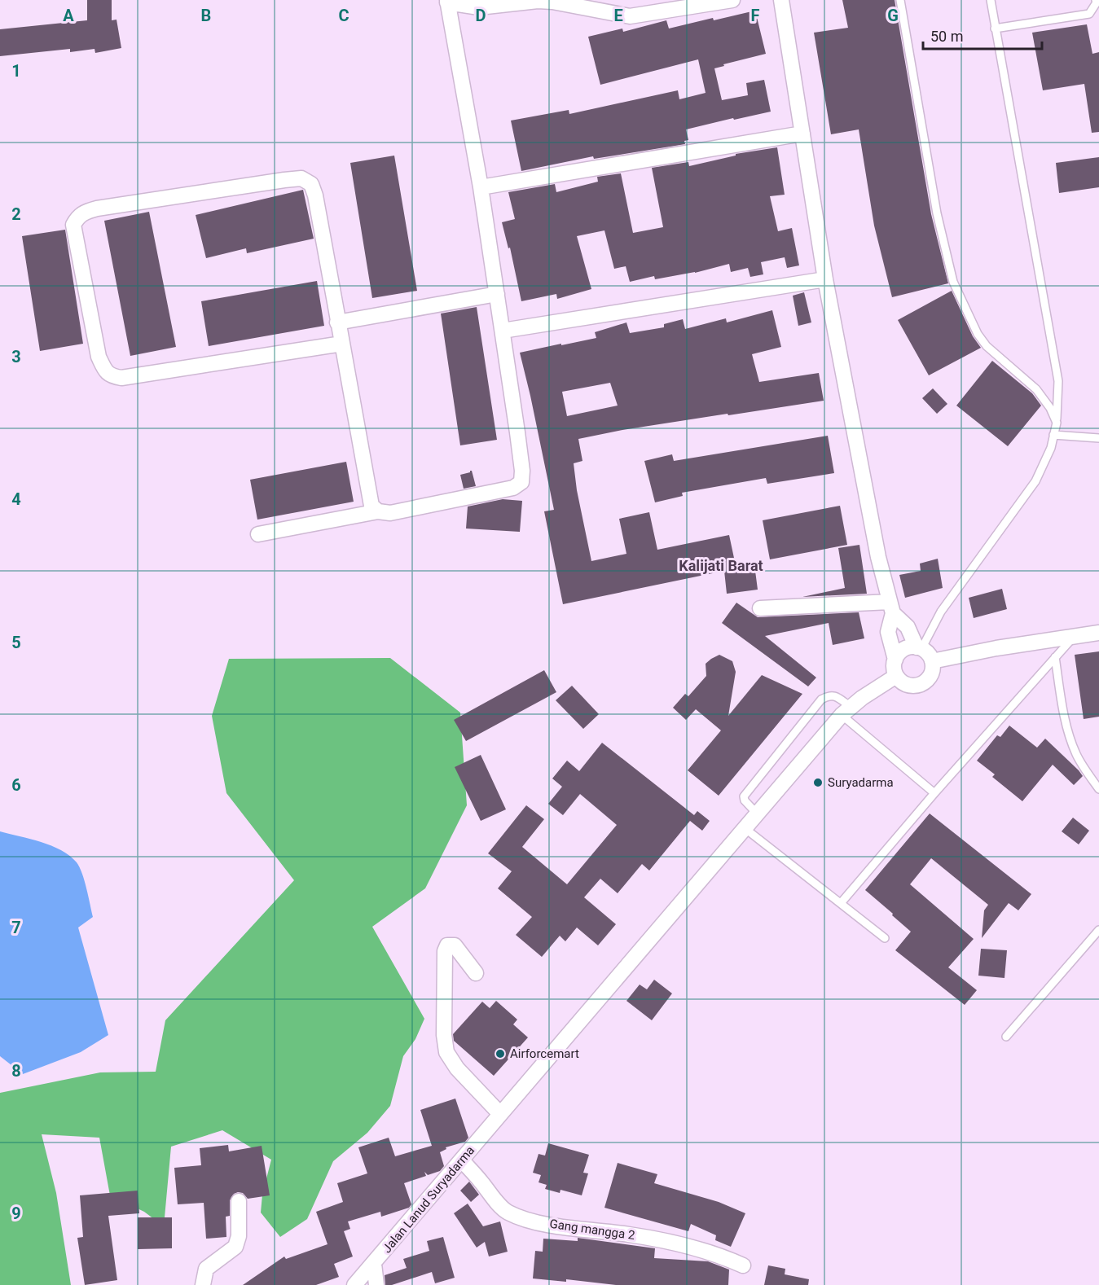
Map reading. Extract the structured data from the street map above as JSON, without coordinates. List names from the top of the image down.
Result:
{
  "streets": {
    "street": ["Jalan Lanud Suryadarma", "Gang mangga 2"]
  },
  "crossings": [
    ["Jalan Lanud Suryadarma", "Gang mangga 2"]
  ],
  "districts": ["Kalijati Barat"],
  "places": ["Suryadarma", "Airforcemart"],
  "scale_bar": "50 m",
  "grid": {
    "columns": [
      "A",
      "B",
      "C",
      "D",
      "E",
      "F",
      "G"
    ],
    "rows": [
      "1",
      "2",
      "3",
      "4",
      "5",
      "6",
      "7",
      "8",
      "9"
    ]
  }
}
